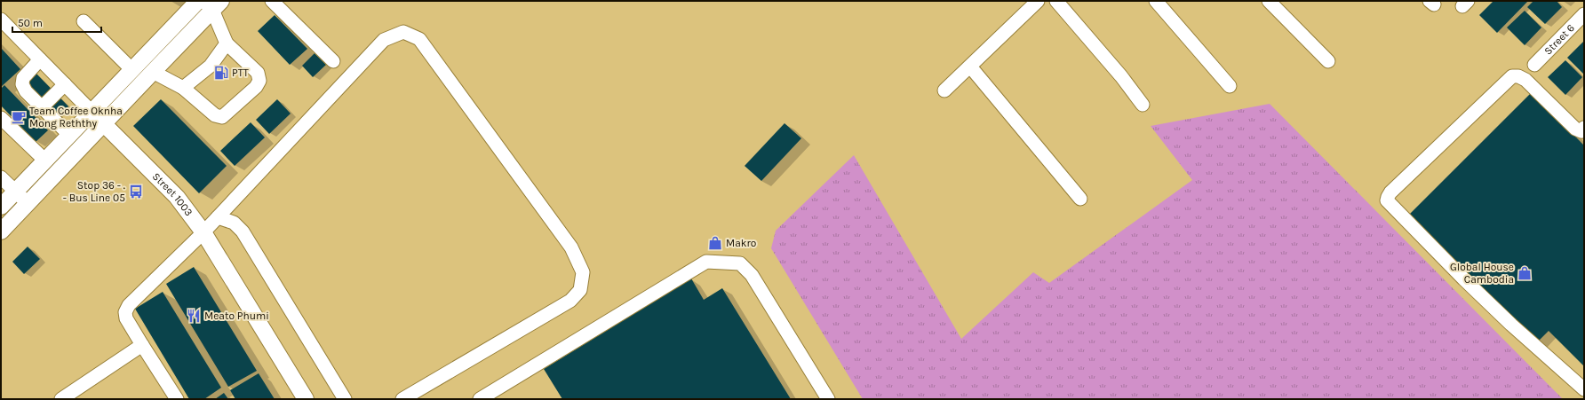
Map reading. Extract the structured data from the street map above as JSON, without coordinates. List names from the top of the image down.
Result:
{
  "streets": {
    "main road": ["Street 1003"],
    "street": ["Street 6"]
  },
  "places": {
    "fuel station": ["PTT"],
    "cafe": ["Team Coffee Oknha Mong Reththy"],
    "bus stop": ["Stop 36 - . - Bus Line 05"],
    "shop": ["Makro", "Global House Cambodia"],
    "restaurant": ["Meato Phumi"]
  },
  "scale_bar": "50 m"
}
